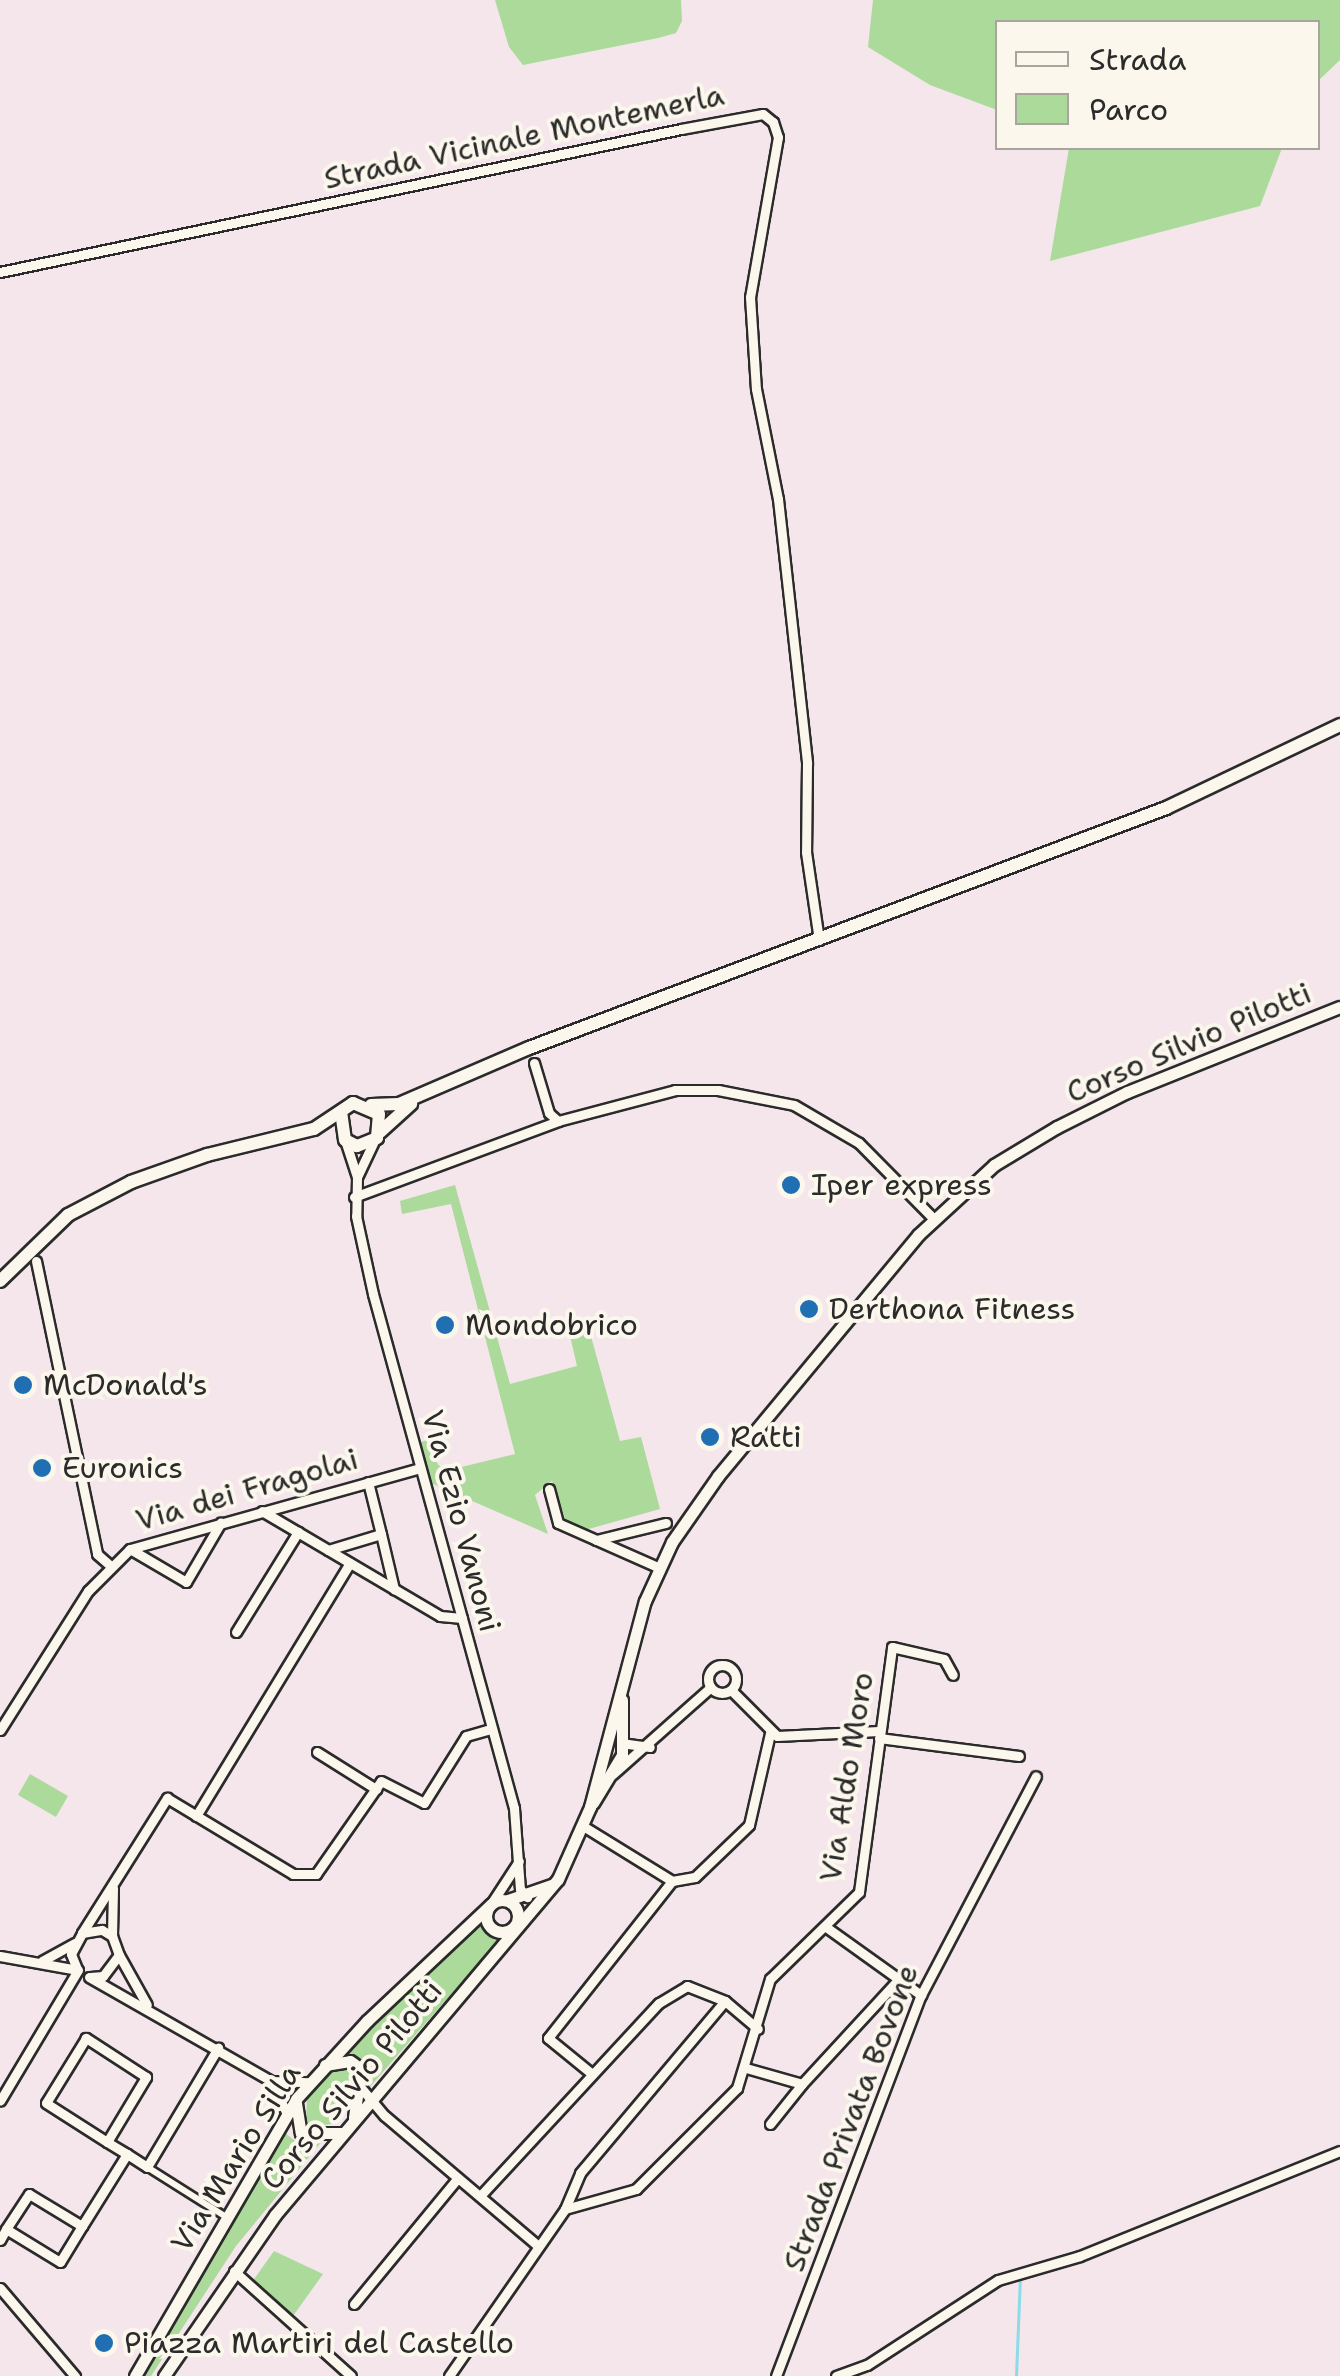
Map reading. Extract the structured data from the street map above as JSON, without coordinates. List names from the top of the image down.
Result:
{
  "streets": {
    "street": [
      "Strada Vicinale Montemerla",
      "Corso Silvio Pilotti",
      "Via dei Fragolai",
      "Via Ezio Vanoni",
      "Via Aldo Moro",
      "Strada Privata Bovone",
      "Via Mario Silla"
    ]
  },
  "crossings": [
    ["Corso Silvio Pilotti", "Via Mario Silla"],
    ["Via dei Fragolai", "Via Ezio Vanoni"]
  ],
  "places": [
    "Iper express",
    "Derthona Fitness",
    "Mondobrico",
    "McDonald's",
    "Ratti",
    "Euronics",
    "Piazza Martiri del Castello"
  ],
  "legend": ["Strada", "Parco"]
}
